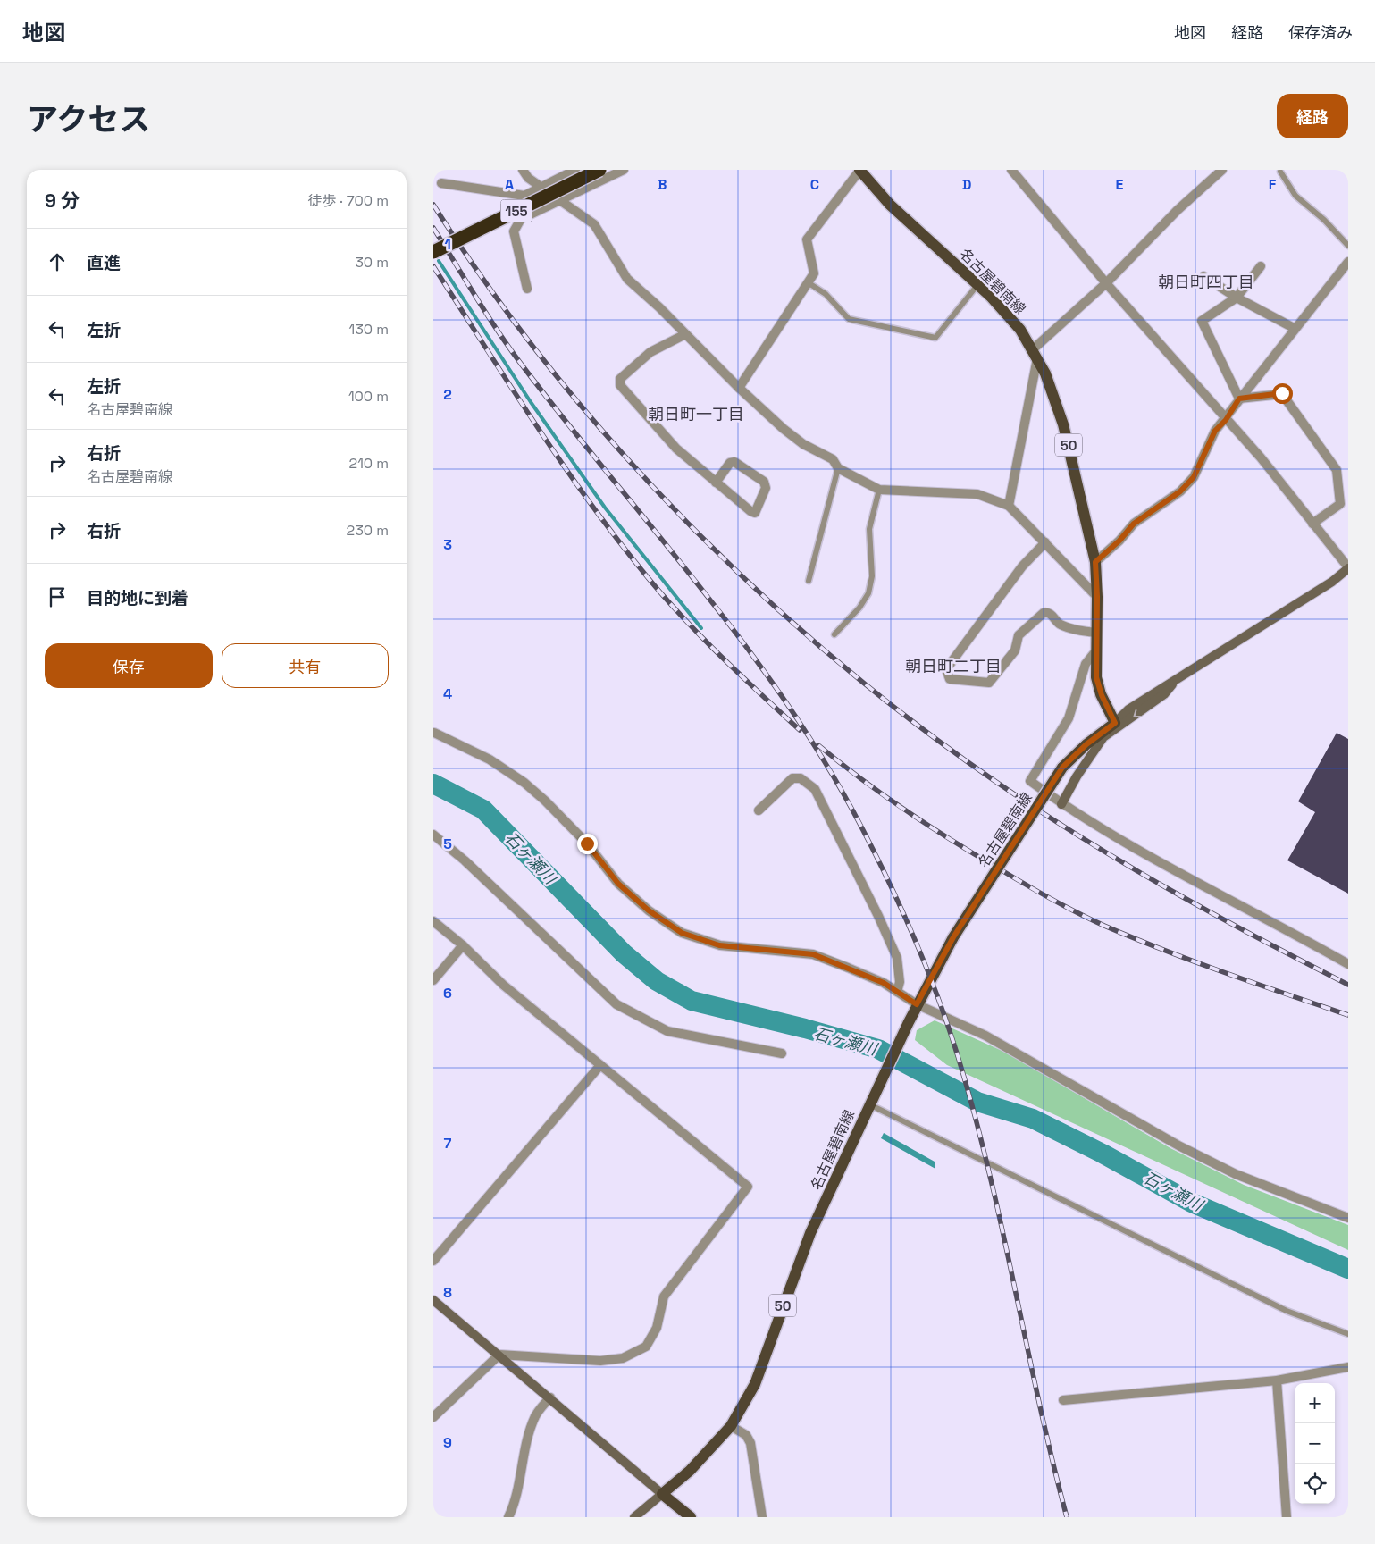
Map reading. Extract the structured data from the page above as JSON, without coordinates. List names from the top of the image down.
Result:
{
  "streets": {
    "highway": ["155"],
    "main road": ["名古屋碧南線", "50"]
  },
  "districts": ["朝日町四丁目", "朝日町一丁目", "朝日町二丁目"],
  "water": ["石ヶ瀬川"],
  "page": {
    "header": "地図",
    "nav": ["地図", "経路", "保存済み"],
    "title": "アクセス",
    "buttons": [
      "経路",
      ["保存", "共有"]
    ],
    "heading": ["9 分", "徒歩 · 700 m"],
    "list": [
      ["直進", "30 m"],
      ["左折", "130 m"],
      ["左折", "名古屋碧南線", "100 m"],
      ["右折", "名古屋碧南線", "210 m"],
      ["右折", "230 m"],
      "目的地に到着"
    ],
    "map_buttons": ["+", "−"]
  },
  "grid": {
    "columns": [
      "A",
      "B",
      "C",
      "D",
      "E",
      "F"
    ],
    "rows": [
      "1",
      "2",
      "3",
      "4",
      "5",
      "6",
      "7",
      "8",
      "9"
    ]
  }
}
